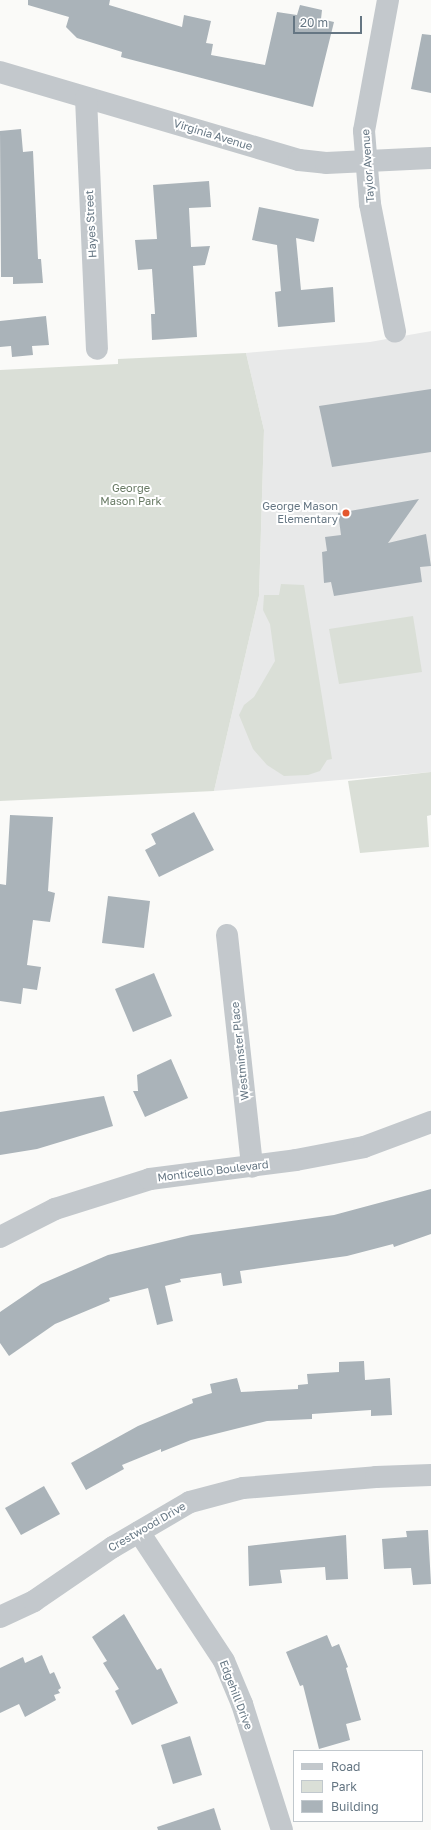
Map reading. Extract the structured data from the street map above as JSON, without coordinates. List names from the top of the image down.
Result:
{
  "streets": {
    "street": [
      "Virginia Avenue",
      "Taylor Avenue",
      "Hayes Street",
      "Westminster Place",
      "Monticello Boulevard",
      "Crestwood Drive",
      "Edgehill Drive"
    ]
  },
  "crossings": [
    ["Virginia Avenue", "Taylor Avenue"],
    ["Virginia Avenue", "Hayes Street"],
    ["Westminster Place", "Monticello Boulevard"],
    ["Crestwood Drive", "Edgehill Drive"]
  ],
  "parks": ["George Mason Park"],
  "places": ["George Mason Elementary"],
  "legend": ["Road", "Park", "Building"],
  "scale_bar": "20 m"
}
